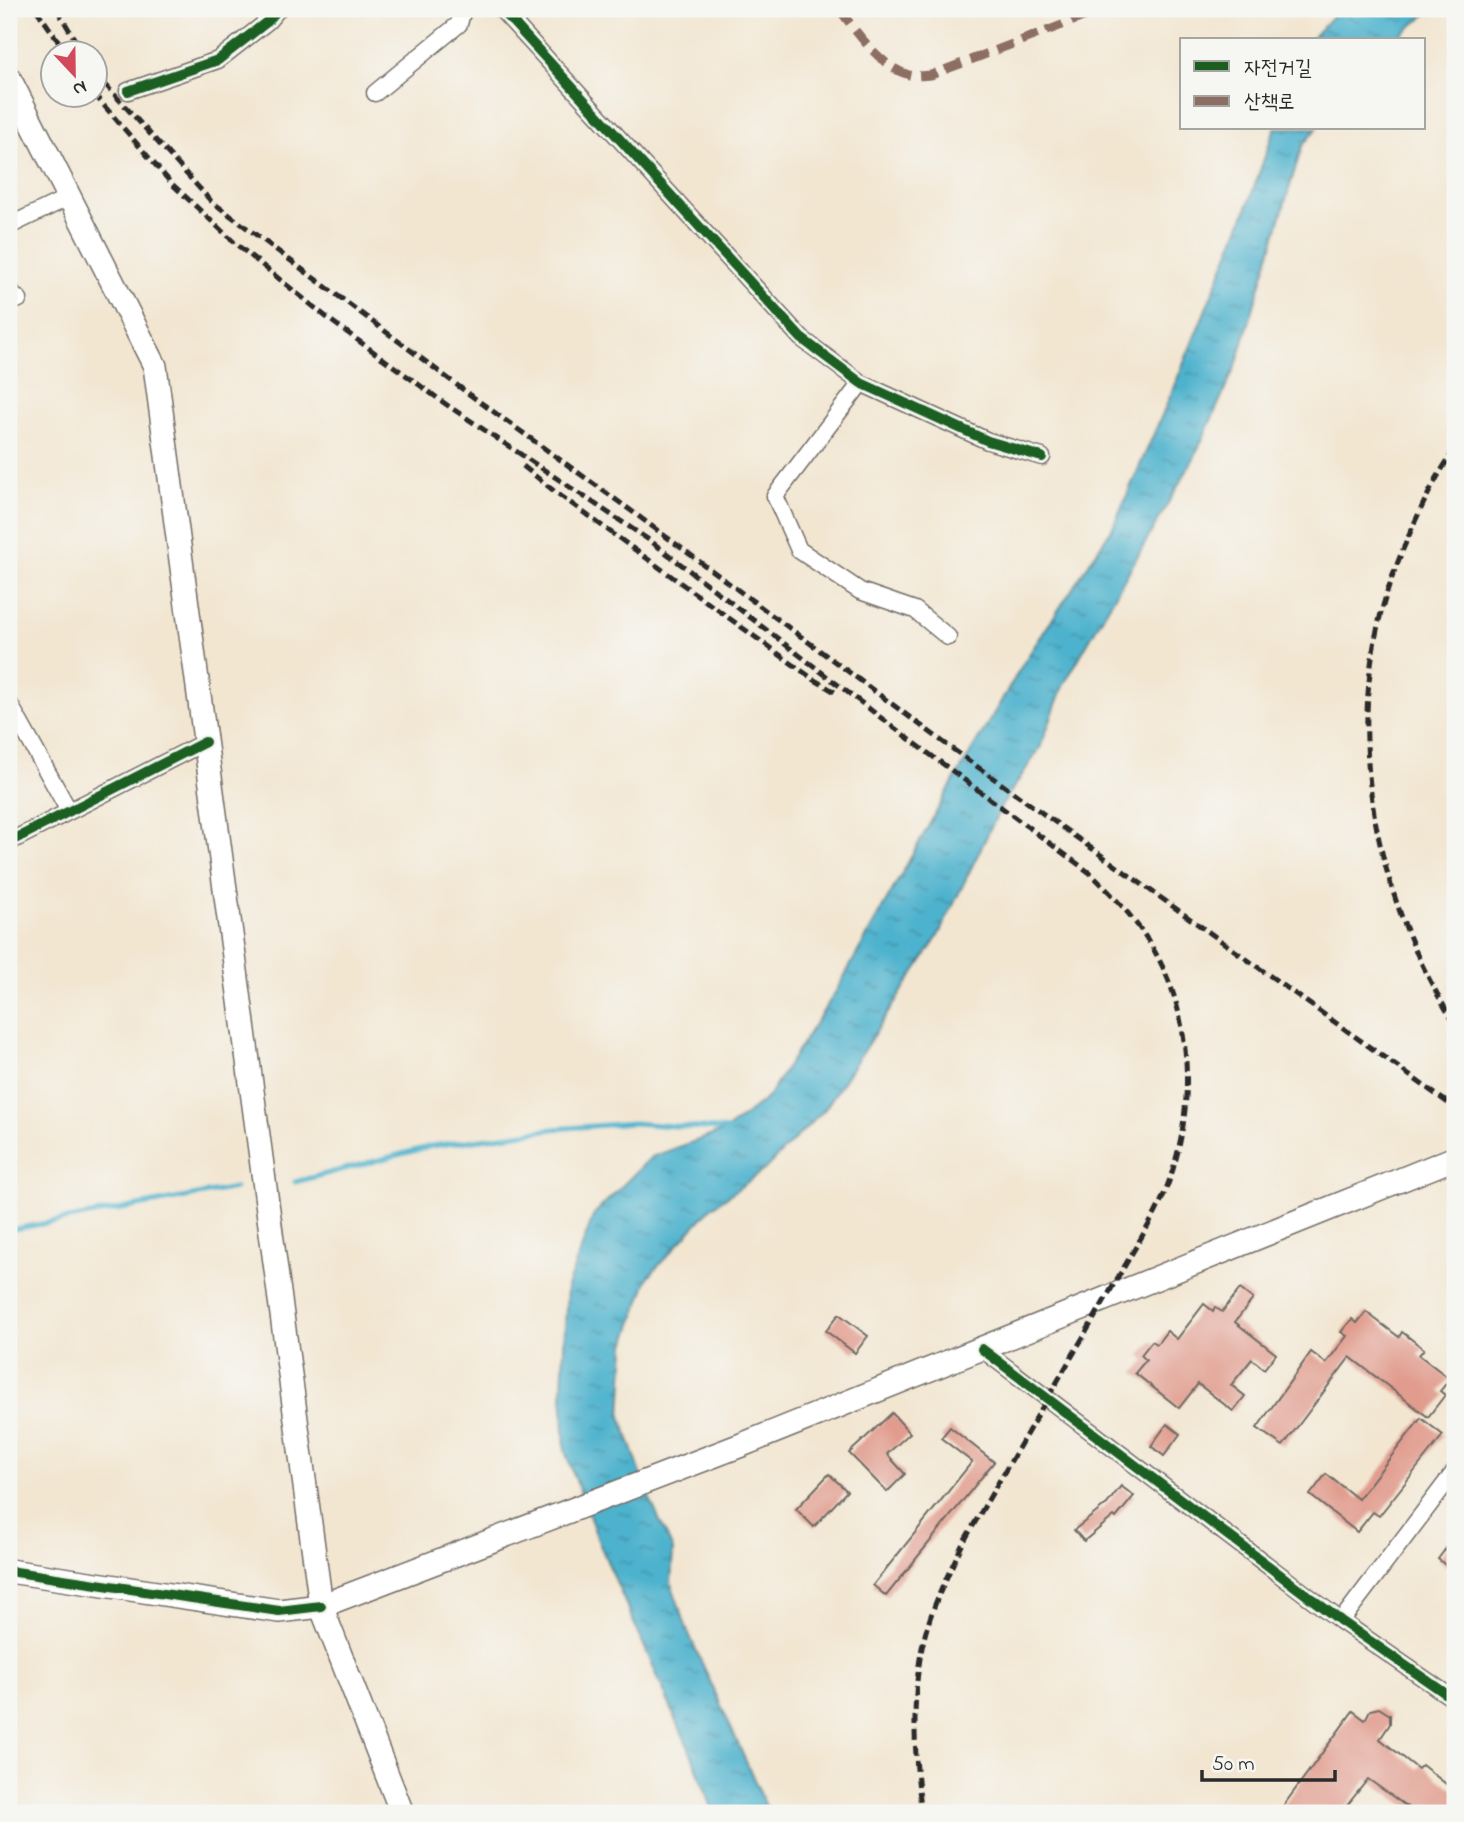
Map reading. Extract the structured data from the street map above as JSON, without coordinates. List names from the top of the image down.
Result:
{
  "legend": ["자전거길", "산책로"],
  "scale_bar": "50 m",
  "north": "bottom"
}
